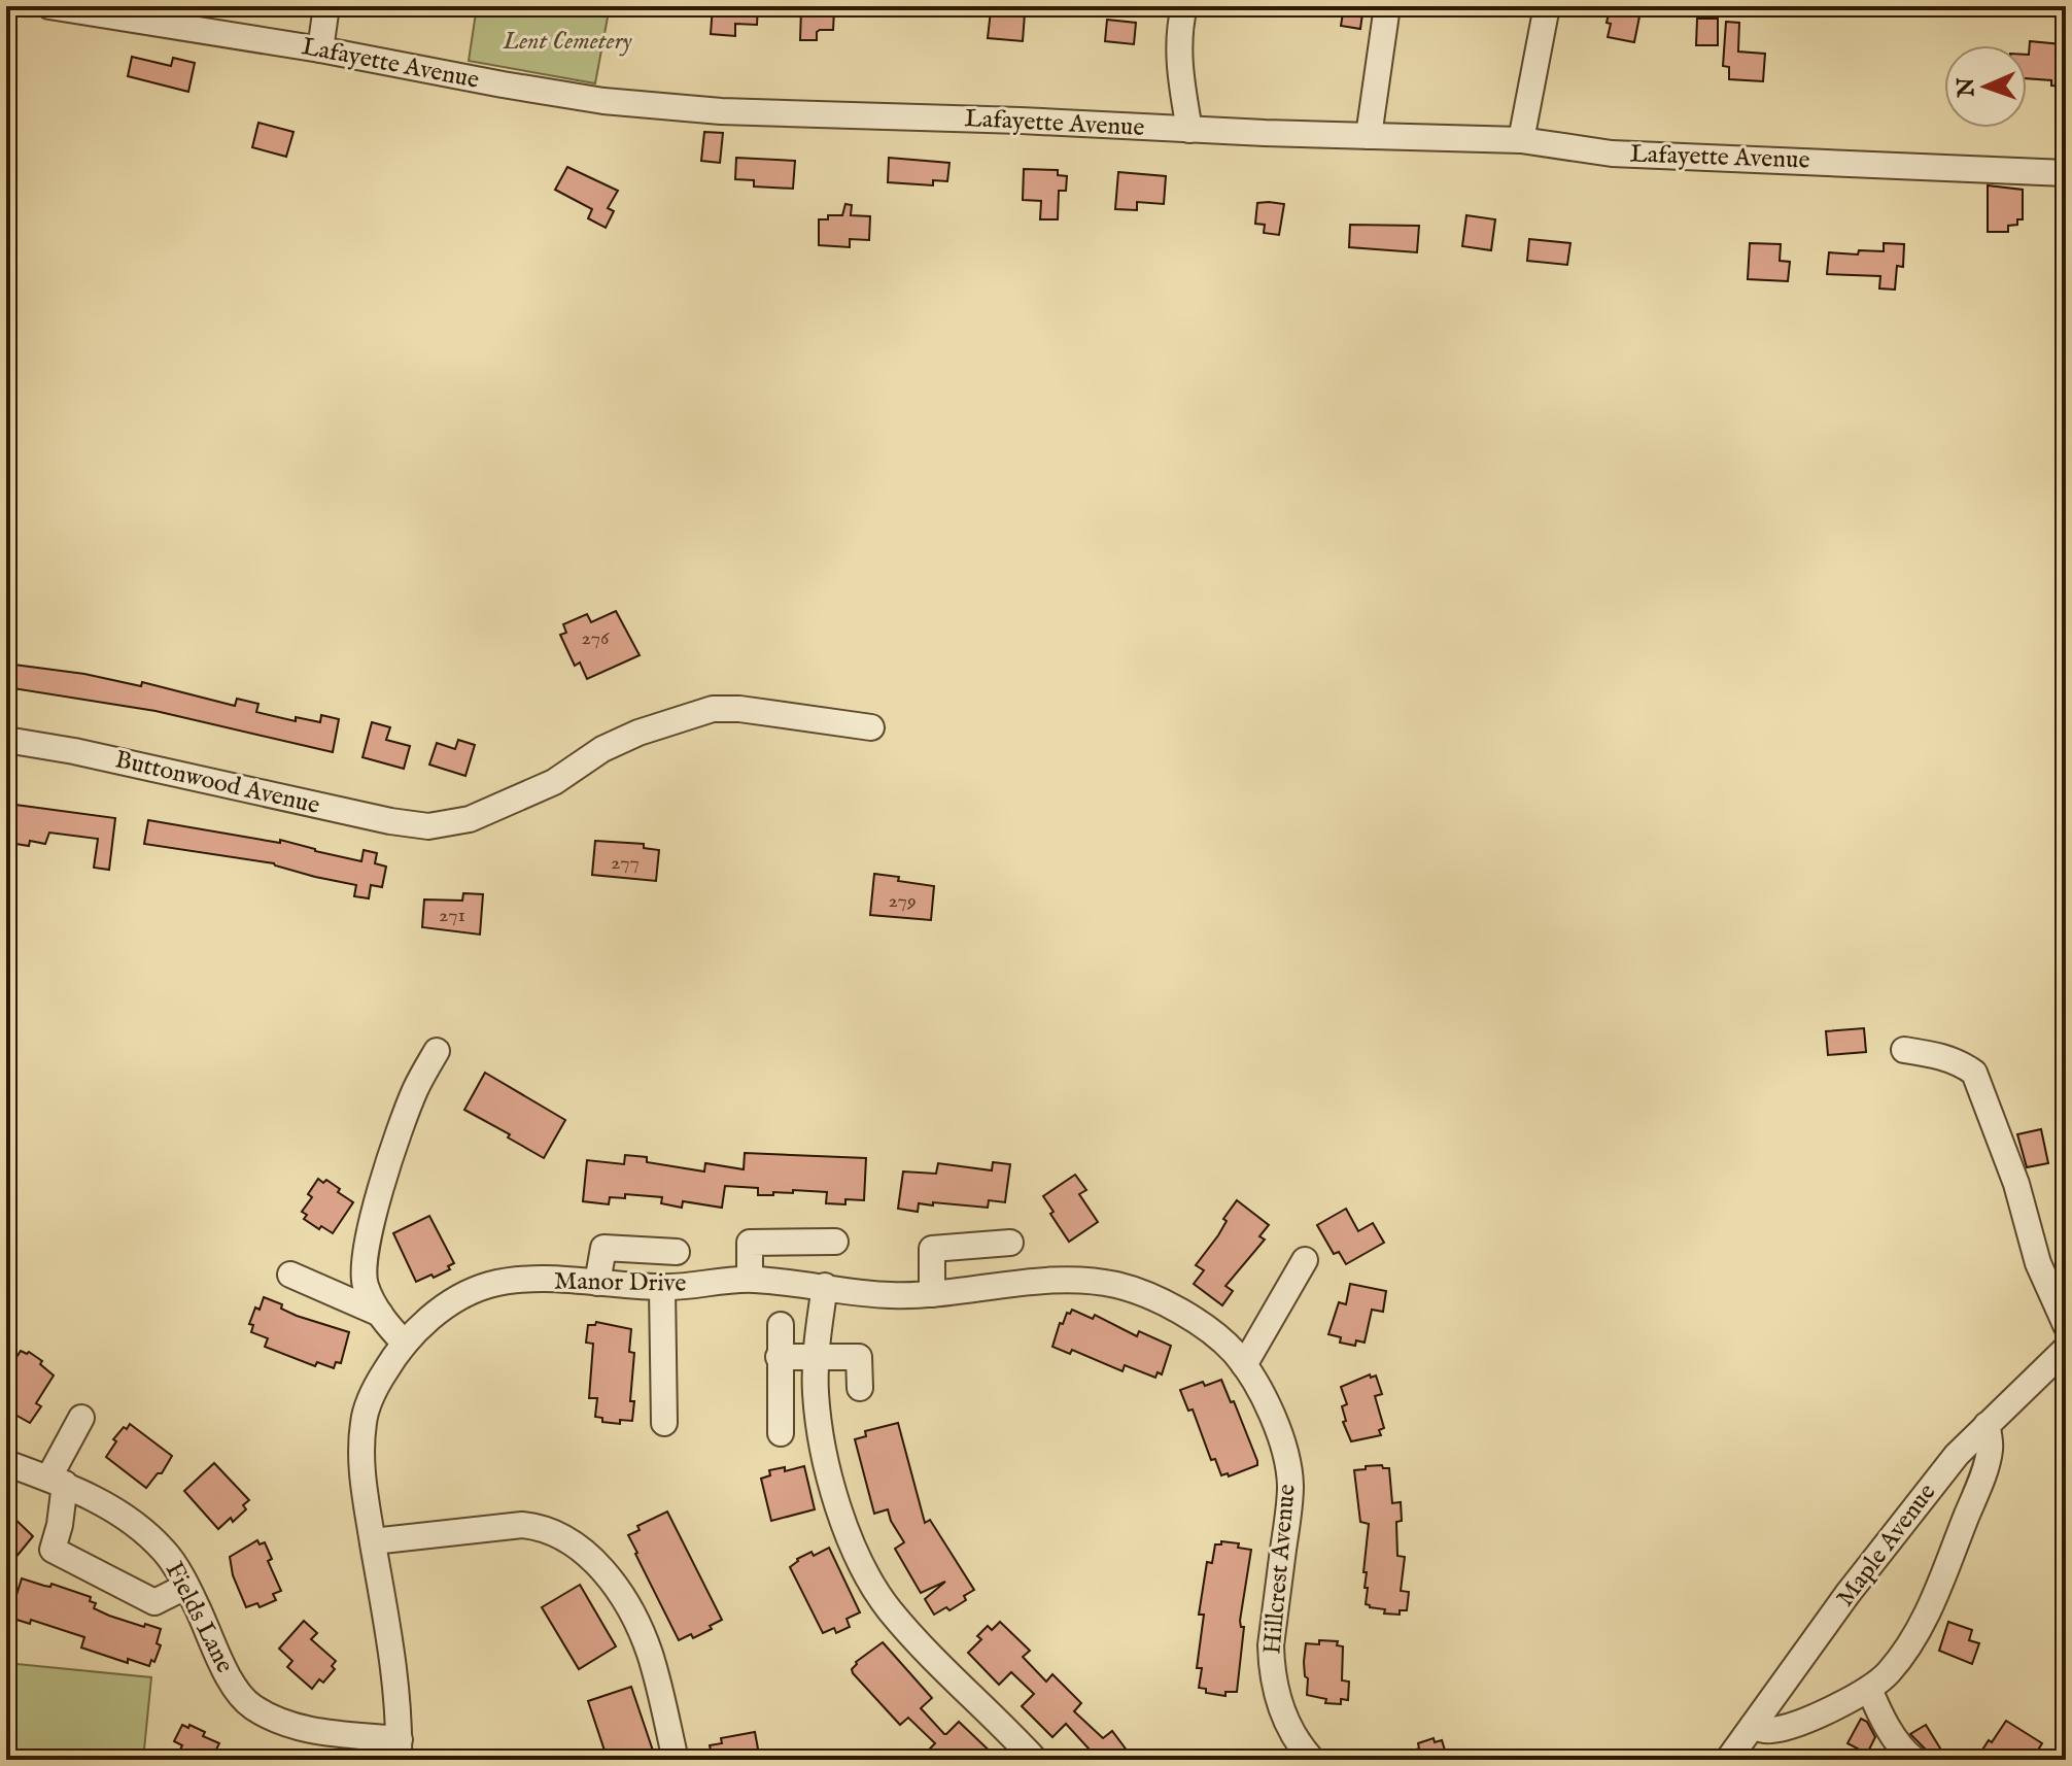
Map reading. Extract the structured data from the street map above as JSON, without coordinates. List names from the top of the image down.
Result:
{
  "streets": {
    "street": [
      "Lafayette Avenue",
      "Buttonwood Avenue",
      "Manor Drive",
      "Maple Avenue",
      "Hillcrest Avenue",
      "Fields Lane"
    ]
  },
  "crossings": [
    ["Manor Drive", "Hillcrest Avenue"],
    ["Manor Drive", "Fields Lane"]
  ],
  "parks": ["Lent Cemetery"],
  "house_numbers": [
    "276",
    "277",
    "279",
    "271"
  ],
  "north": "left"
}
